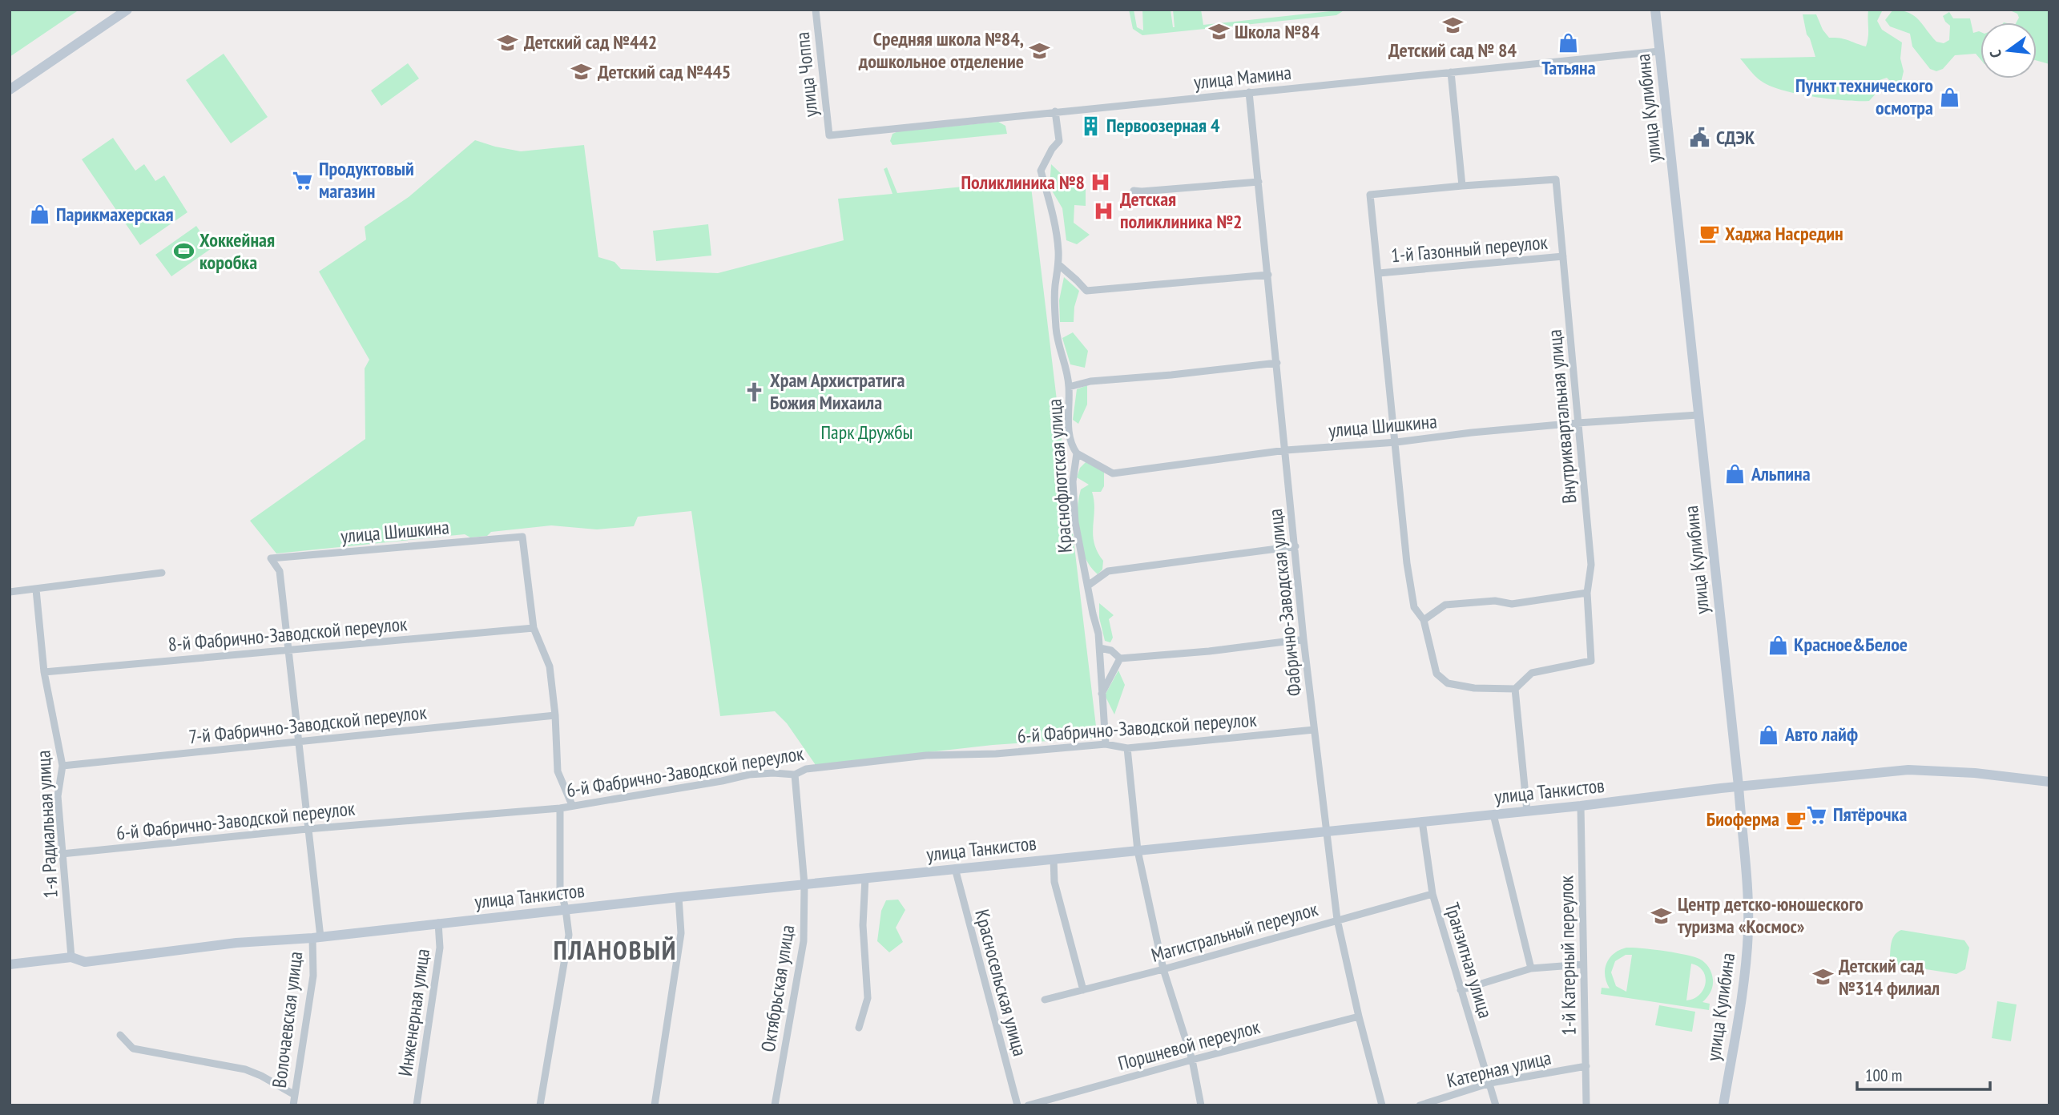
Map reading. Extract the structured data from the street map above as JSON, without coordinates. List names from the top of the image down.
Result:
{
  "streets": {
    "street": [
      "улица Чоппа",
      "улица Мамина",
      "улица Кулибина",
      "1-й Газонный переулок",
      "Внутриквартальная улица",
      "улица Шишкина",
      "Краснофлотская улица",
      "Фабрично-Заводская улица",
      "8-й Фабрично-Заводской переулок",
      "7-й Фабрично-Заводской переулок",
      "6-й Фабрично-Заводской переулок",
      "улица Танкистов",
      "1-я Радиальная улица",
      "Магистральный переулок",
      "1-й Катерный переулок",
      "Транзитная улица",
      "Красносельская улица",
      "Октябрьская улица",
      "Инженерная улица",
      "Волочаевская улица",
      "Поршневой переулок",
      "Катерная улица"
    ]
  },
  "crossings": [
    ["улица Чоппа", "улица Мамина"],
    ["улица Мамина", "улица Кулибина"],
    ["улица Мамина", "Краснофлотская улица"],
    ["улица Мамина", "Фабрично-Заводская улица"],
    ["улица Кулибина", "улица Шишкина"],
    ["улица Кулибина", "улица Танкистов"],
    ["1-й Газонный переулок", "Внутриквартальная улица"],
    ["Внутриквартальная улица", "улица Шишкина"],
    ["улица Шишкина", "Краснофлотская улица"],
    ["улица Шишкина", "Фабрично-Заводская улица"],
    ["улица Шишкина", "8-й Фабрично-Заводской переулок"],
    ["улица Шишкина", "Волочаевская улица"],
    ["Краснофлотская улица", "6-й Фабрично-Заводской переулок"],
    ["Фабрично-Заводская улица", "6-й Фабрично-Заводской переулок"],
    ["Фабрично-Заводская улица", "улица Танкистов"],
    ["Фабрично-Заводская улица", "Магистральный переулок"],
    ["Фабрично-Заводская улица", "Поршневой переулок"],
    ["8-й Фабрично-Заводской переулок", "1-я Радиальная улица"],
    ["8-й Фабрично-Заводской переулок", "Волочаевская улица"],
    ["7-й Фабрично-Заводской переулок", "1-я Радиальная улица"],
    ["7-й Фабрично-Заводской переулок", "Волочаевская улица"],
    ["6-й Фабрично-Заводской переулок", "1-я Радиальная улица"],
    ["6-й Фабрично-Заводской переулок", "Октябрьская улица"],
    ["6-й Фабрично-Заводской переулок", "Волочаевская улица"],
    ["улица Танкистов", "1-я Радиальная улица"],
    ["улица Танкистов", "Магистральный переулок"],
    ["улица Танкистов", "1-й Катерный переулок"],
    ["улица Танкистов", "Транзитная улица"],
    ["улица Танкистов", "Красносельская улица"],
    ["улица Танкистов", "Октябрьская улица"],
    ["улица Танкистов", "Инженерная улица"],
    ["улица Танкистов", "Волочаевская улица"],
    ["Магистральный переулок", "Транзитная улица"],
    ["1-й Катерный переулок", "Катерная улица"],
    ["Транзитная улица", "Катерная улица"]
  ],
  "districts": ["ПЛАНОВЫЙ"],
  "parks": ["Парк Дружбы"],
  "places": {
    "school or university": [
      "Детский сад № 84",
      "Школа №84",
      "Детский сад №442",
      "Средняя школа №84, дошкольное отделение",
      "Детский сад №445",
      "Центр детско-юношеского туризма «Космос»",
      "Детский сад №314 филиал"
    ],
    "shop": [
      "Татьяна",
      "Пункт технического осмотра",
      "Парикмахерская",
      "Альпина",
      "Красное&Белое",
      "Авто лайф"
    ],
    "building": ["Первоозерная 4"],
    "public building": ["СДЭК"],
    "supermarket": ["Продуктовый магазин", "Пятёрочка"],
    "hospital": ["Поликлиника №8", "Детская поликлиника №2"],
    "cafe": ["Хаджа Насредин", "Биоферма"],
    "sports": ["Хоккейная коробка"],
    "church": ["Храм Архистратига Божия Михаила"]
  },
  "scale_bar": "100 m",
  "north": "left"
}
